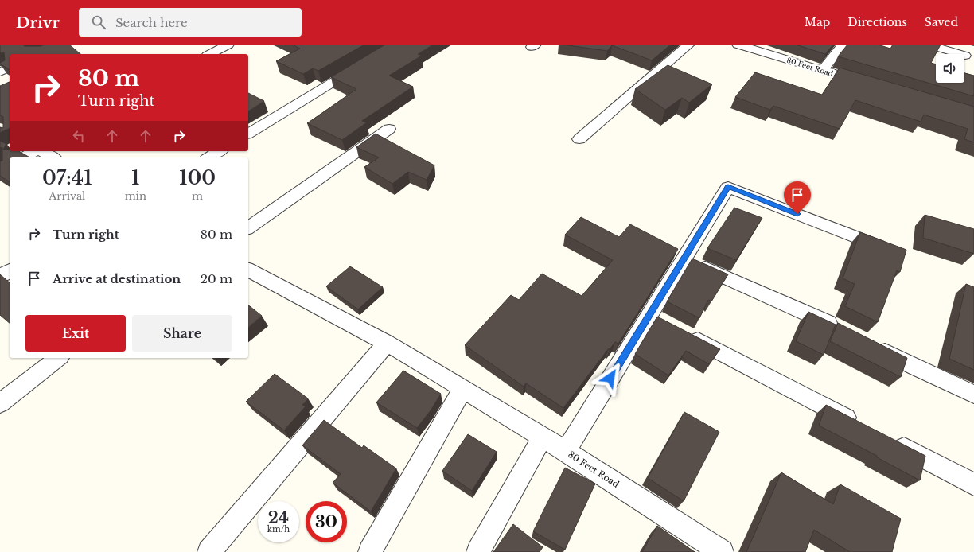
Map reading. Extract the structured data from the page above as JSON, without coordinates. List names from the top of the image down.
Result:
{
  "streets": {
    "street": ["80 Feet Road"]
  },
  "page": {
    "header": "Drivr",
    "search": "Search here",
    "nav": ["Map", "Directions", "Saved"],
    "turn": ["80 m", "Turn right"],
    "eta": [
      "07:41",
      "Arrival",
      "1",
      "min",
      "100",
      "m"
    ],
    "list": [
      {
        "name": "Turn right",
        "value": "80 m"
      },
      {
        "name": "Arrive at destination",
        "value": "20 m"
      }
    ],
    "buttons": ["Exit", "Share"],
    "speed": "24 km/h",
    "limit": "30"
  }
}
